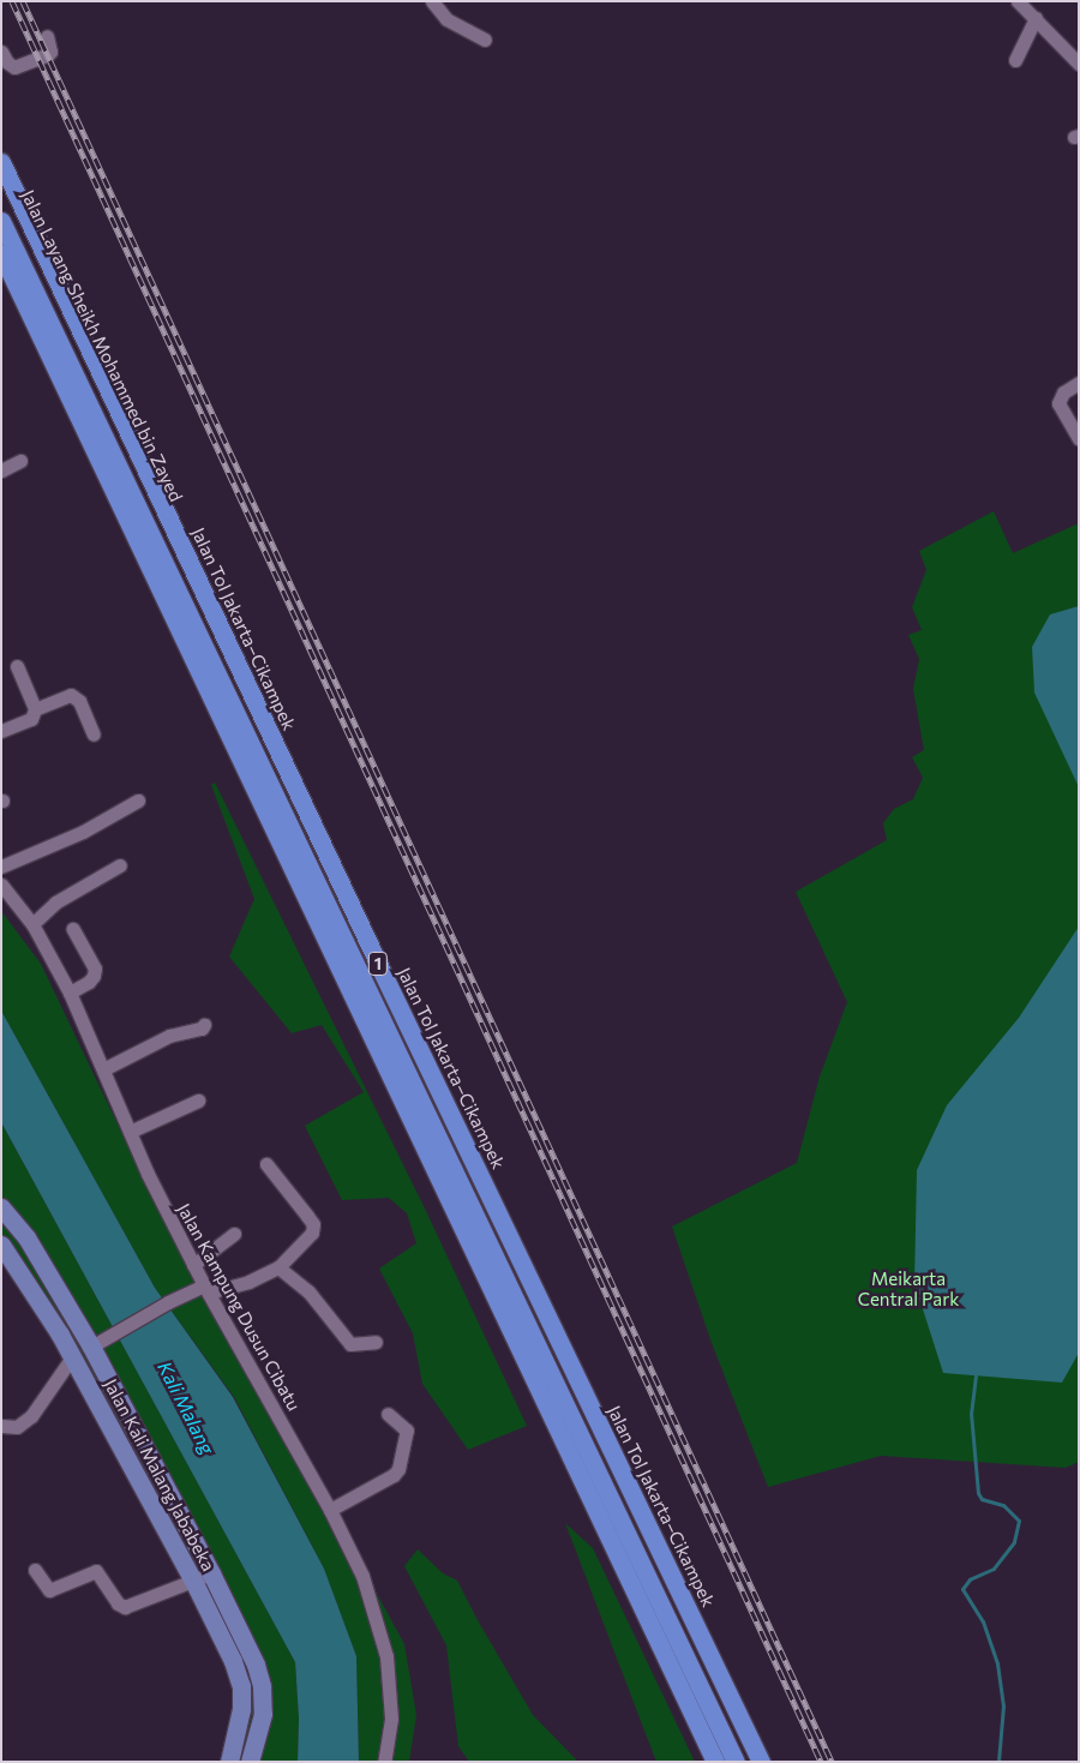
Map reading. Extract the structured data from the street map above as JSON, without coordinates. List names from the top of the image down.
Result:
{
  "streets": {
    "highway": ["Jalan Layang Sheikh Mohammed bin Zayed", "Jalan Tol Jakarta–Cikampek", "1"],
    "main road": ["Jalan Kali Malang Jababeka"],
    "street": ["Jalan Kampung Dusun Cibatu"]
  },
  "water": ["Kali Malang"],
  "parks": ["Meikarta Central Park"]
}
